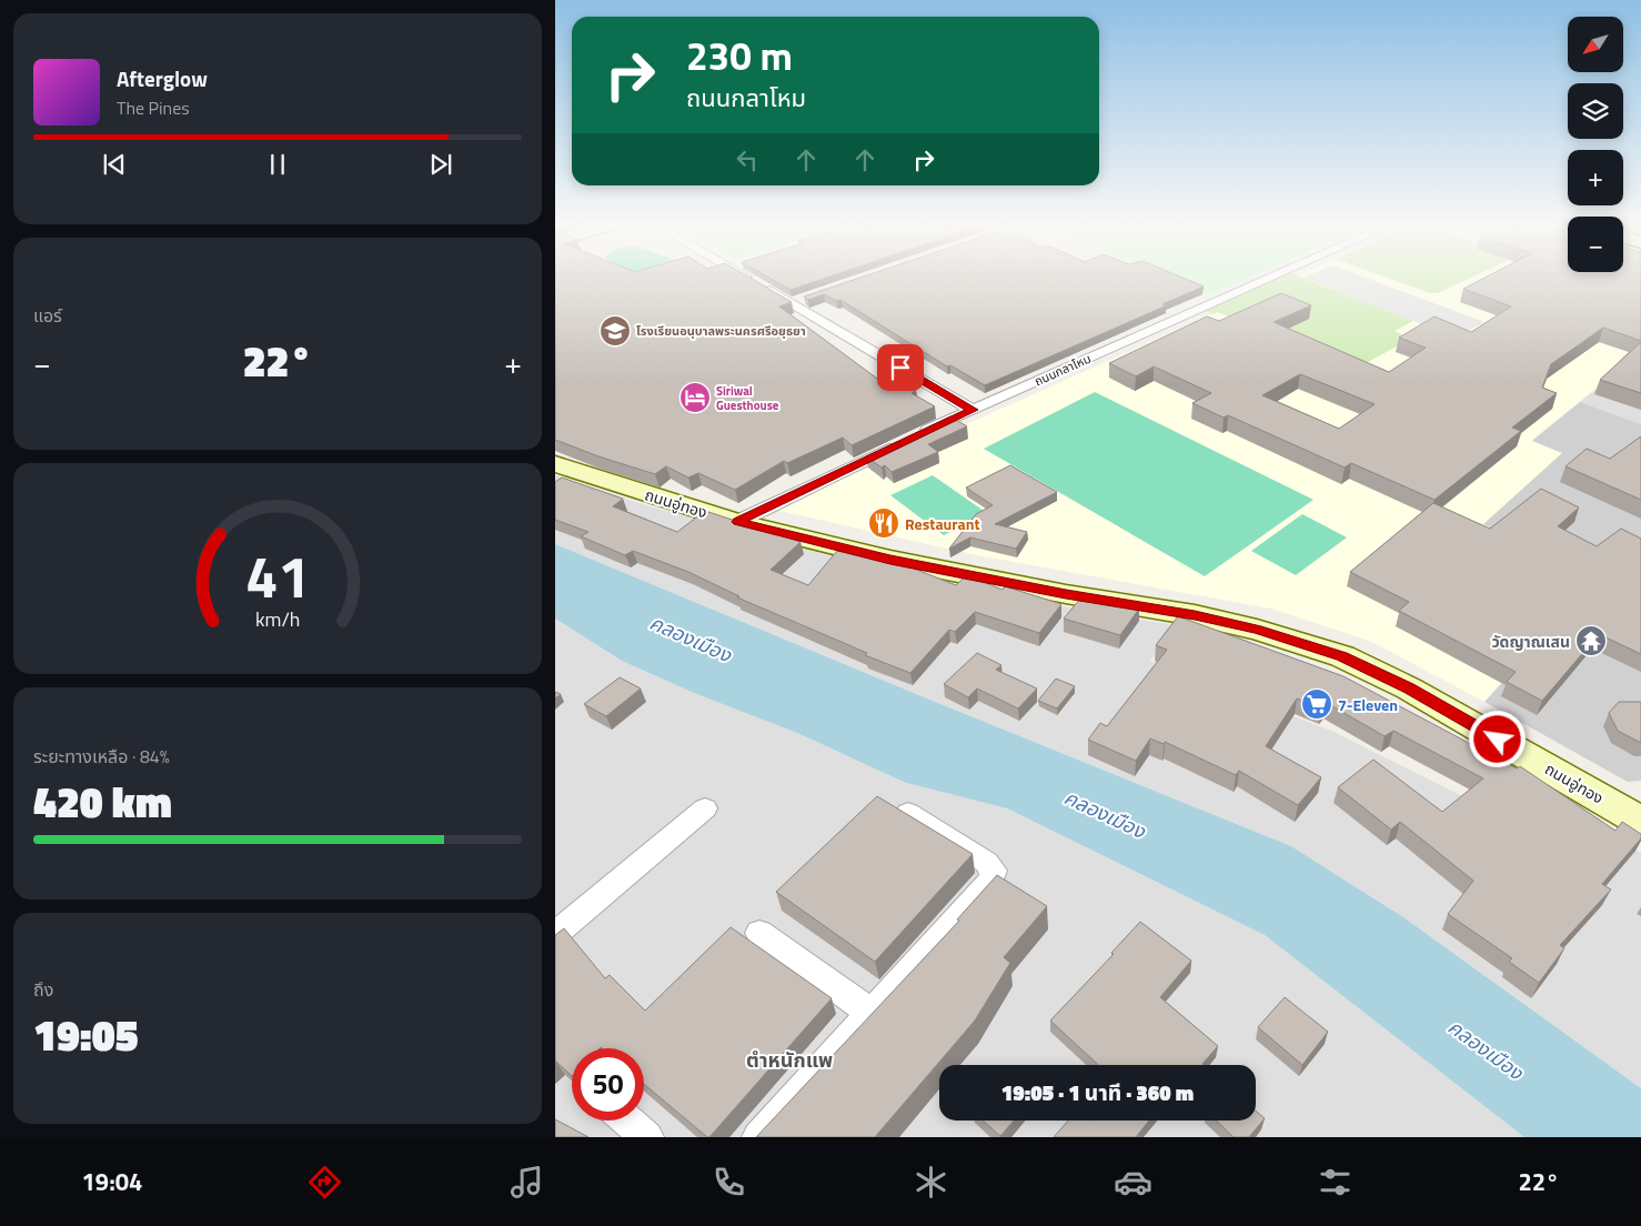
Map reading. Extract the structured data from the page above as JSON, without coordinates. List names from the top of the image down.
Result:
{
  "streets": {
    "main road": ["ถนนอู่ทอง"],
    "street": ["ถนนกลาโหม"]
  },
  "crossings": [
    ["ถนนกลาโหม", "ถนนอู่ทอง"]
  ],
  "districts": ["ตำหนักแพ"],
  "water": ["คลองเมือง"],
  "places": {
    "school or university": ["โรงเรียนอนุบาลพระนครศรีอยุธยา"],
    "hotel": ["Siriwal Guesthouse"],
    "restaurant": ["Restaurant"],
    "temple": ["วัดญาณเสน"],
    "supermarket": ["7-Eleven"]
  },
  "north": "bottom left",
  "page": {
    "map_buttons": ["+", "−"],
    "turn": ["230 m", "ถนนกลาโหม"],
    "song": ["Afterglow", "The Pines"],
    "tile": [
      "แอร์",
      ["ระยะทางเหลือ · 84%", "420 km"],
      ["ถึง", "19:05"]
    ],
    "heat": ["−", "22°", "+"],
    "limit": "50",
    "trip": "19:05 · 1 นาที · 360 m",
    "tabs": ["19:04", "22°"],
    "gauge": ["41", "km/h"]
  }
}
